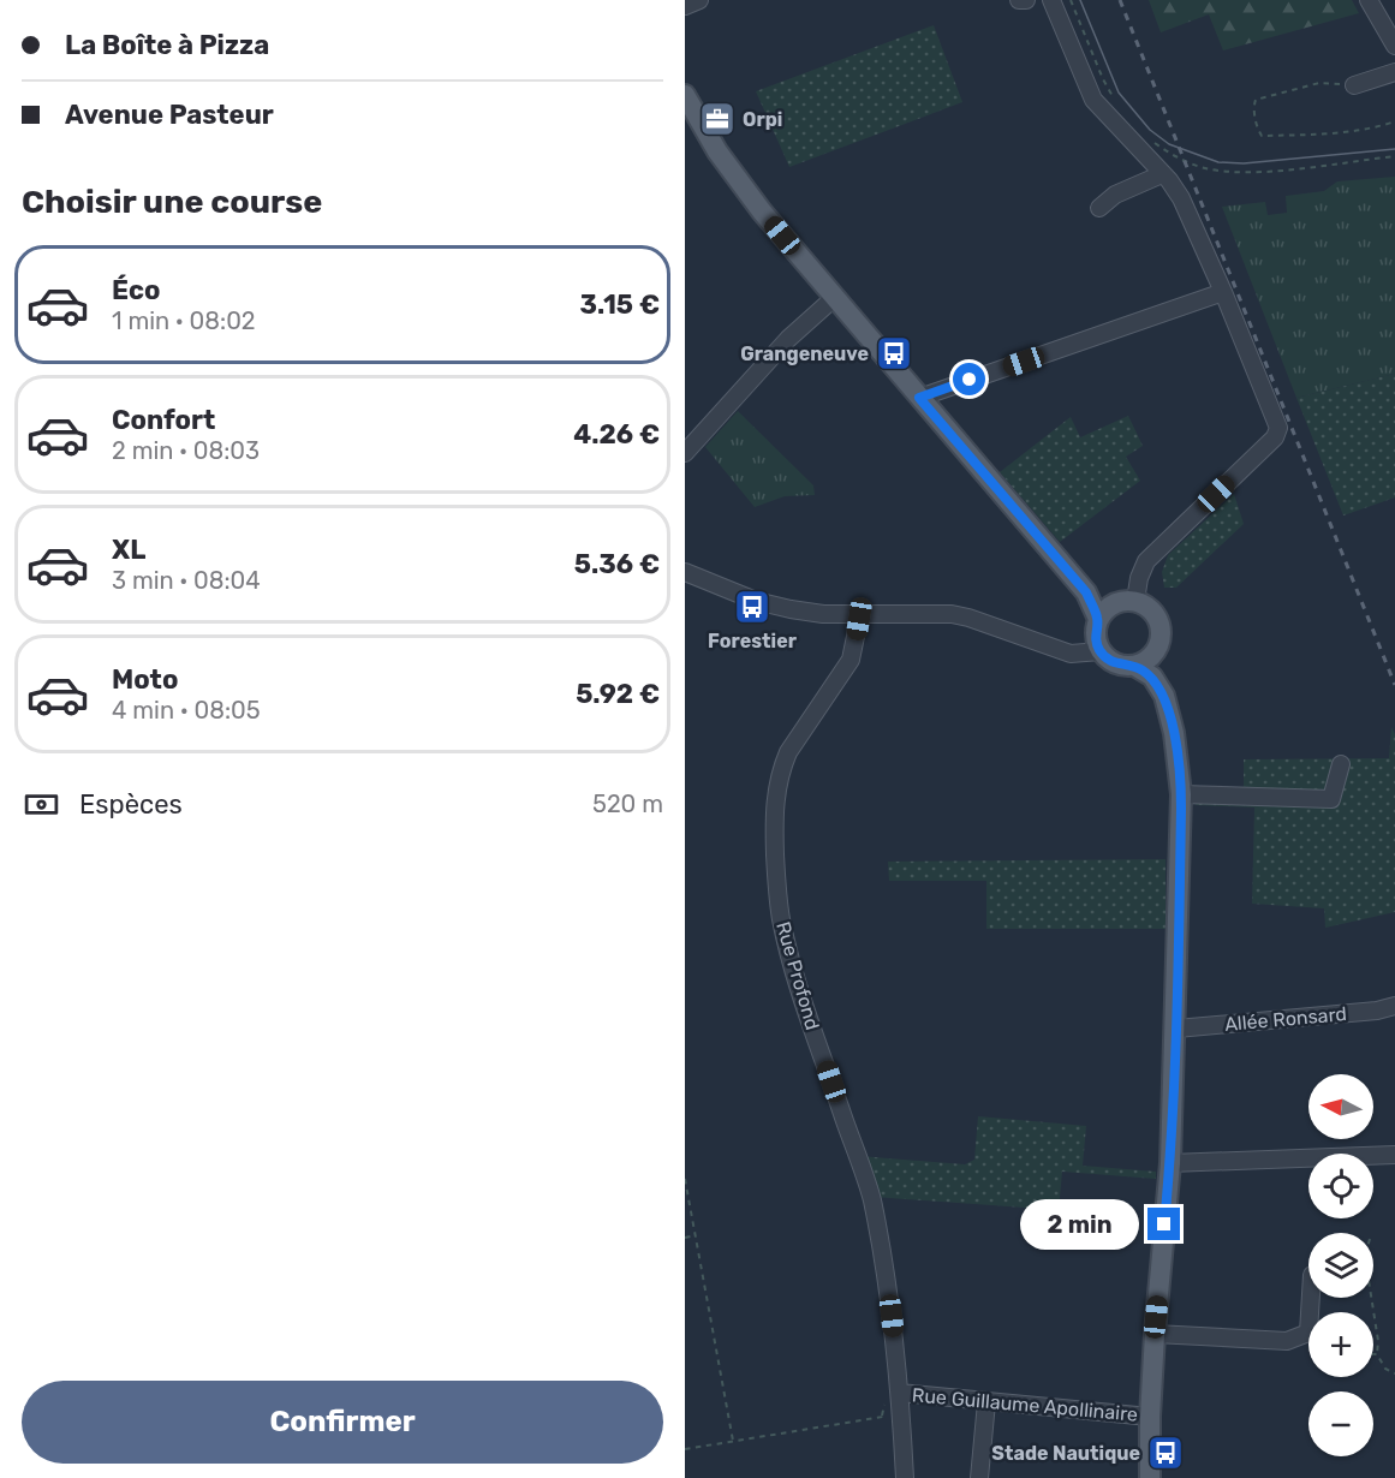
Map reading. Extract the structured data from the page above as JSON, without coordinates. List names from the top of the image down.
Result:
{
  "streets": {
    "street": ["Rue Profond", "Allée Ronsard", "Rue Guillaume Apollinaire"]
  },
  "crossings": [
    ["Rue Profond", "Rue Guillaume Apollinaire"]
  ],
  "places": {
    "office": ["Orpi"],
    "bus stop": ["Grangeneuve", "Forestier", "Stade Nautique"]
  },
  "north": "left",
  "page": {
    "banner": ["La Boîte à Pizza", "Avenue Pasteur"],
    "heading": "Choisir une course",
    "list": [
      {
        "name": "Éco",
        "note": "1 min · 08:02",
        "value": "3.15 €"
      },
      {
        "name": "Confort",
        "note": "2 min · 08:03",
        "value": "4.26 €"
      },
      {
        "name": "XL",
        "note": "3 min · 08:04",
        "value": "5.36 €"
      },
      {
        "name": "Moto",
        "note": "4 min · 08:05",
        "value": "5.92 €"
      }
    ],
    "pay": ["Espèces", "520 m"],
    "map_buttons": ["+", "−"],
    "bubble": "2 min",
    "buttons": "Confirmer"
  }
}
